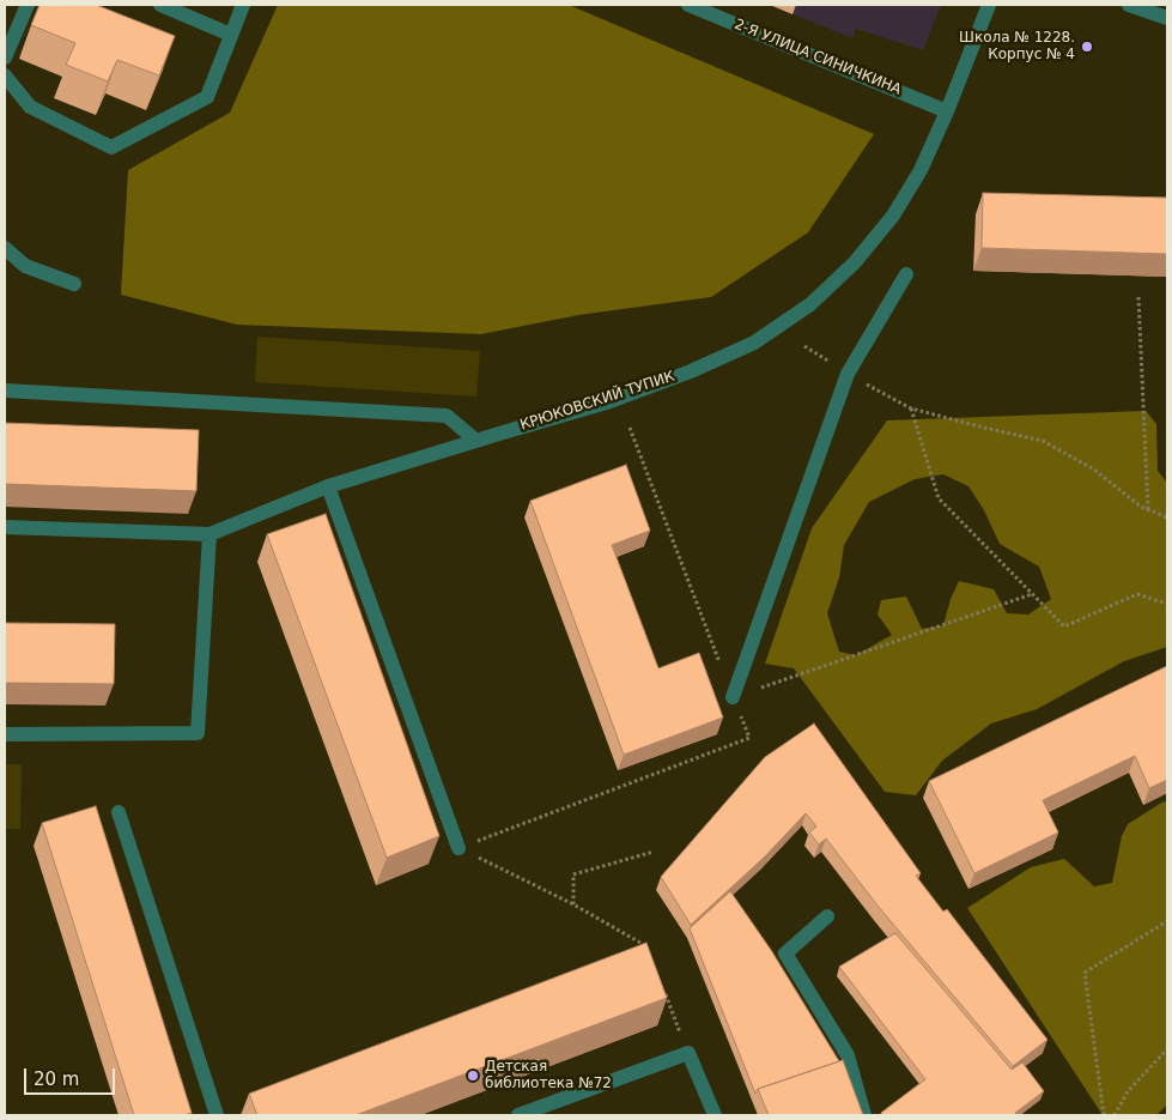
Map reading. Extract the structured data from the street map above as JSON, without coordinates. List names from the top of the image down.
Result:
{
  "streets": {
    "street": ["2-Я УЛИЦА СИНИЧКИНА", "КРЮКОВСКИЙ ТУПИК"]
  },
  "crossings": [
    ["2-Я УЛИЦА СИНИЧКИНА", "КРЮКОВСКИЙ ТУПИК"]
  ],
  "places": ["Школа № 1228. Корпус № 4", "Детская библиотека №72"],
  "scale_bar": "20 m"
}
